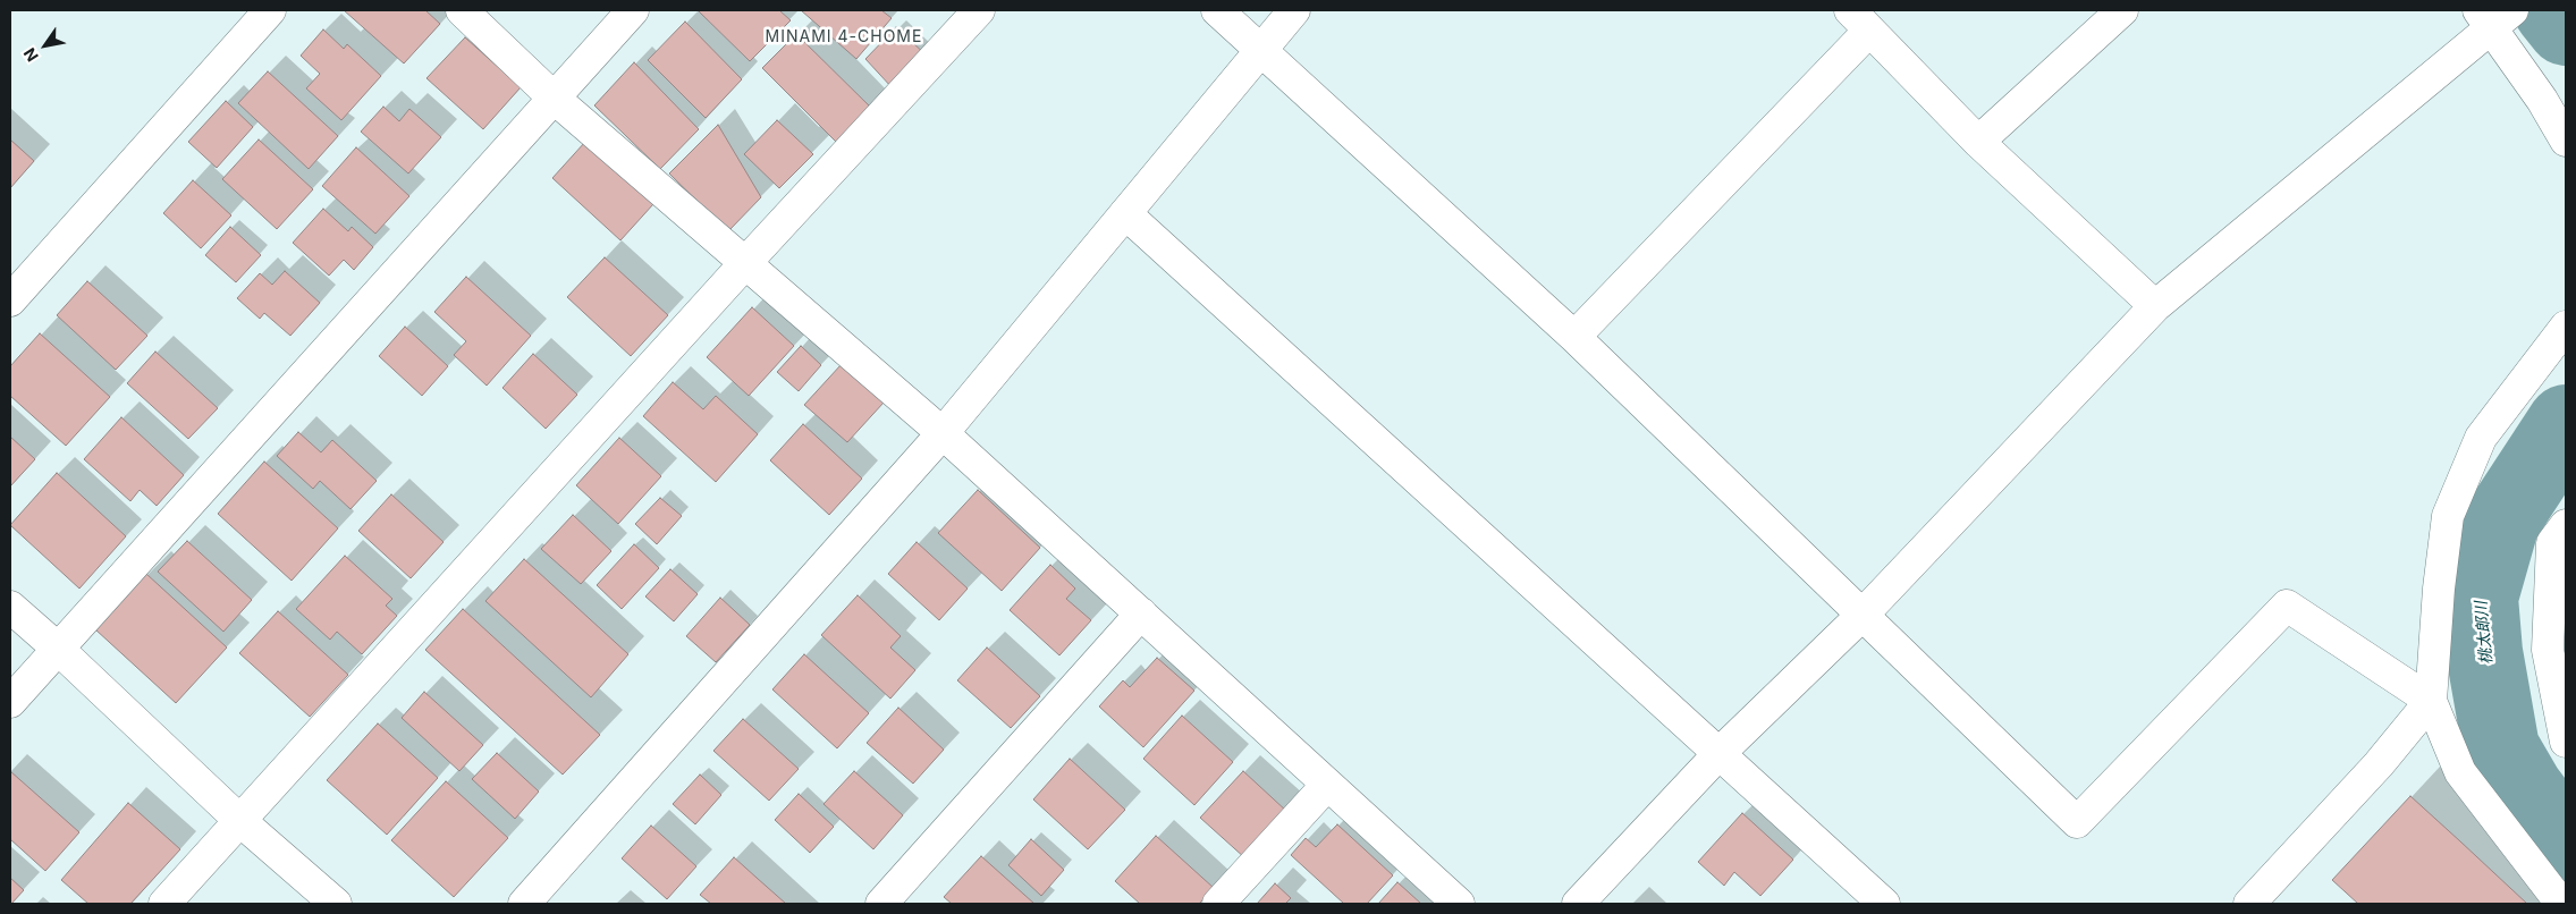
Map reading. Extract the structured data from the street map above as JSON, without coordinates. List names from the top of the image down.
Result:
{
  "districts": ["MINAMI 4-CHOME"],
  "water": ["桃太郎川"],
  "north": "bottom left"
}
